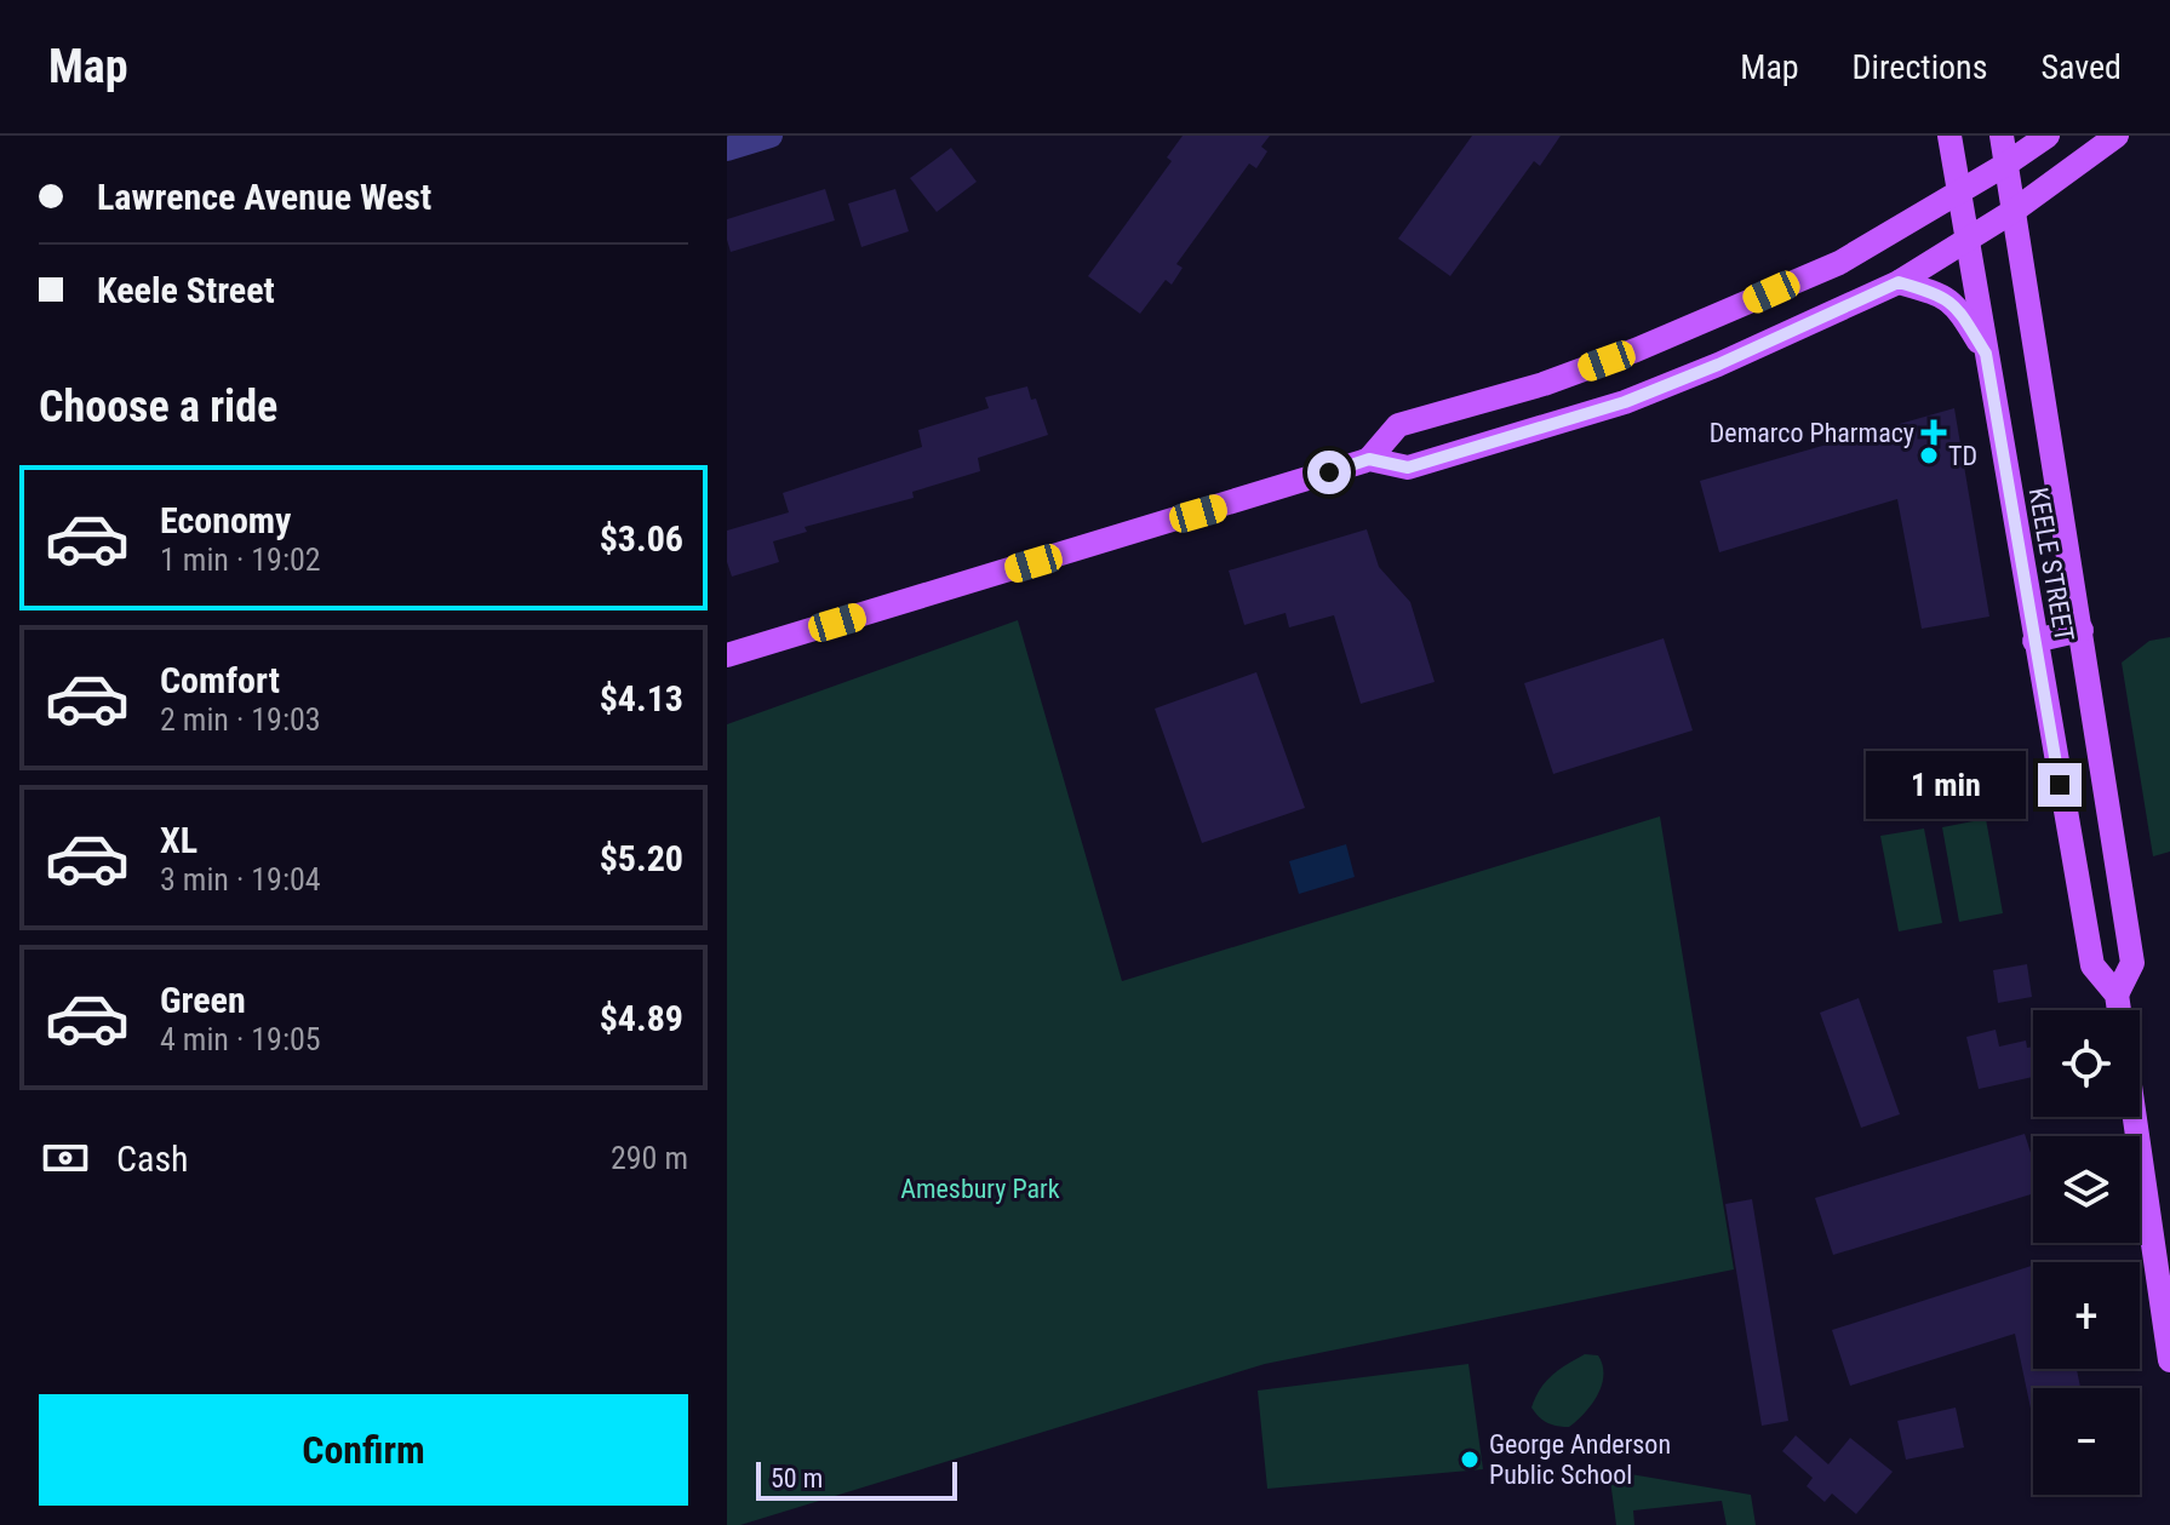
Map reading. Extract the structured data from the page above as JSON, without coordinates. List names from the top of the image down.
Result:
{
  "streets": {
    "main road": ["KEELE STREET"]
  },
  "parks": ["Amesbury Park"],
  "places": {
    "health": ["Demarco Pharmacy"],
    "other": ["TD", "George Anderson Public School"]
  },
  "scale_bar": "50 m",
  "page": {
    "header": "Map",
    "nav": ["Map", "Directions", "Saved"],
    "banner": ["Lawrence Avenue West", "Keele Street"],
    "heading": "Choose a ride",
    "list": [
      {
        "name": "Economy",
        "note": "1 min · 19:02",
        "value": "$3.06"
      },
      {
        "name": "Comfort",
        "note": "2 min · 19:03",
        "value": "$4.13"
      },
      {
        "name": "XL",
        "note": "3 min · 19:04",
        "value": "$5.20"
      },
      {
        "name": "Green",
        "note": "4 min · 19:05",
        "value": "$4.89"
      }
    ],
    "bubble": "1 min",
    "map_buttons": ["+", "−"],
    "pay": ["Cash", "290 m"],
    "buttons": "Confirm",
    "scale": "50 m"
  }
}
